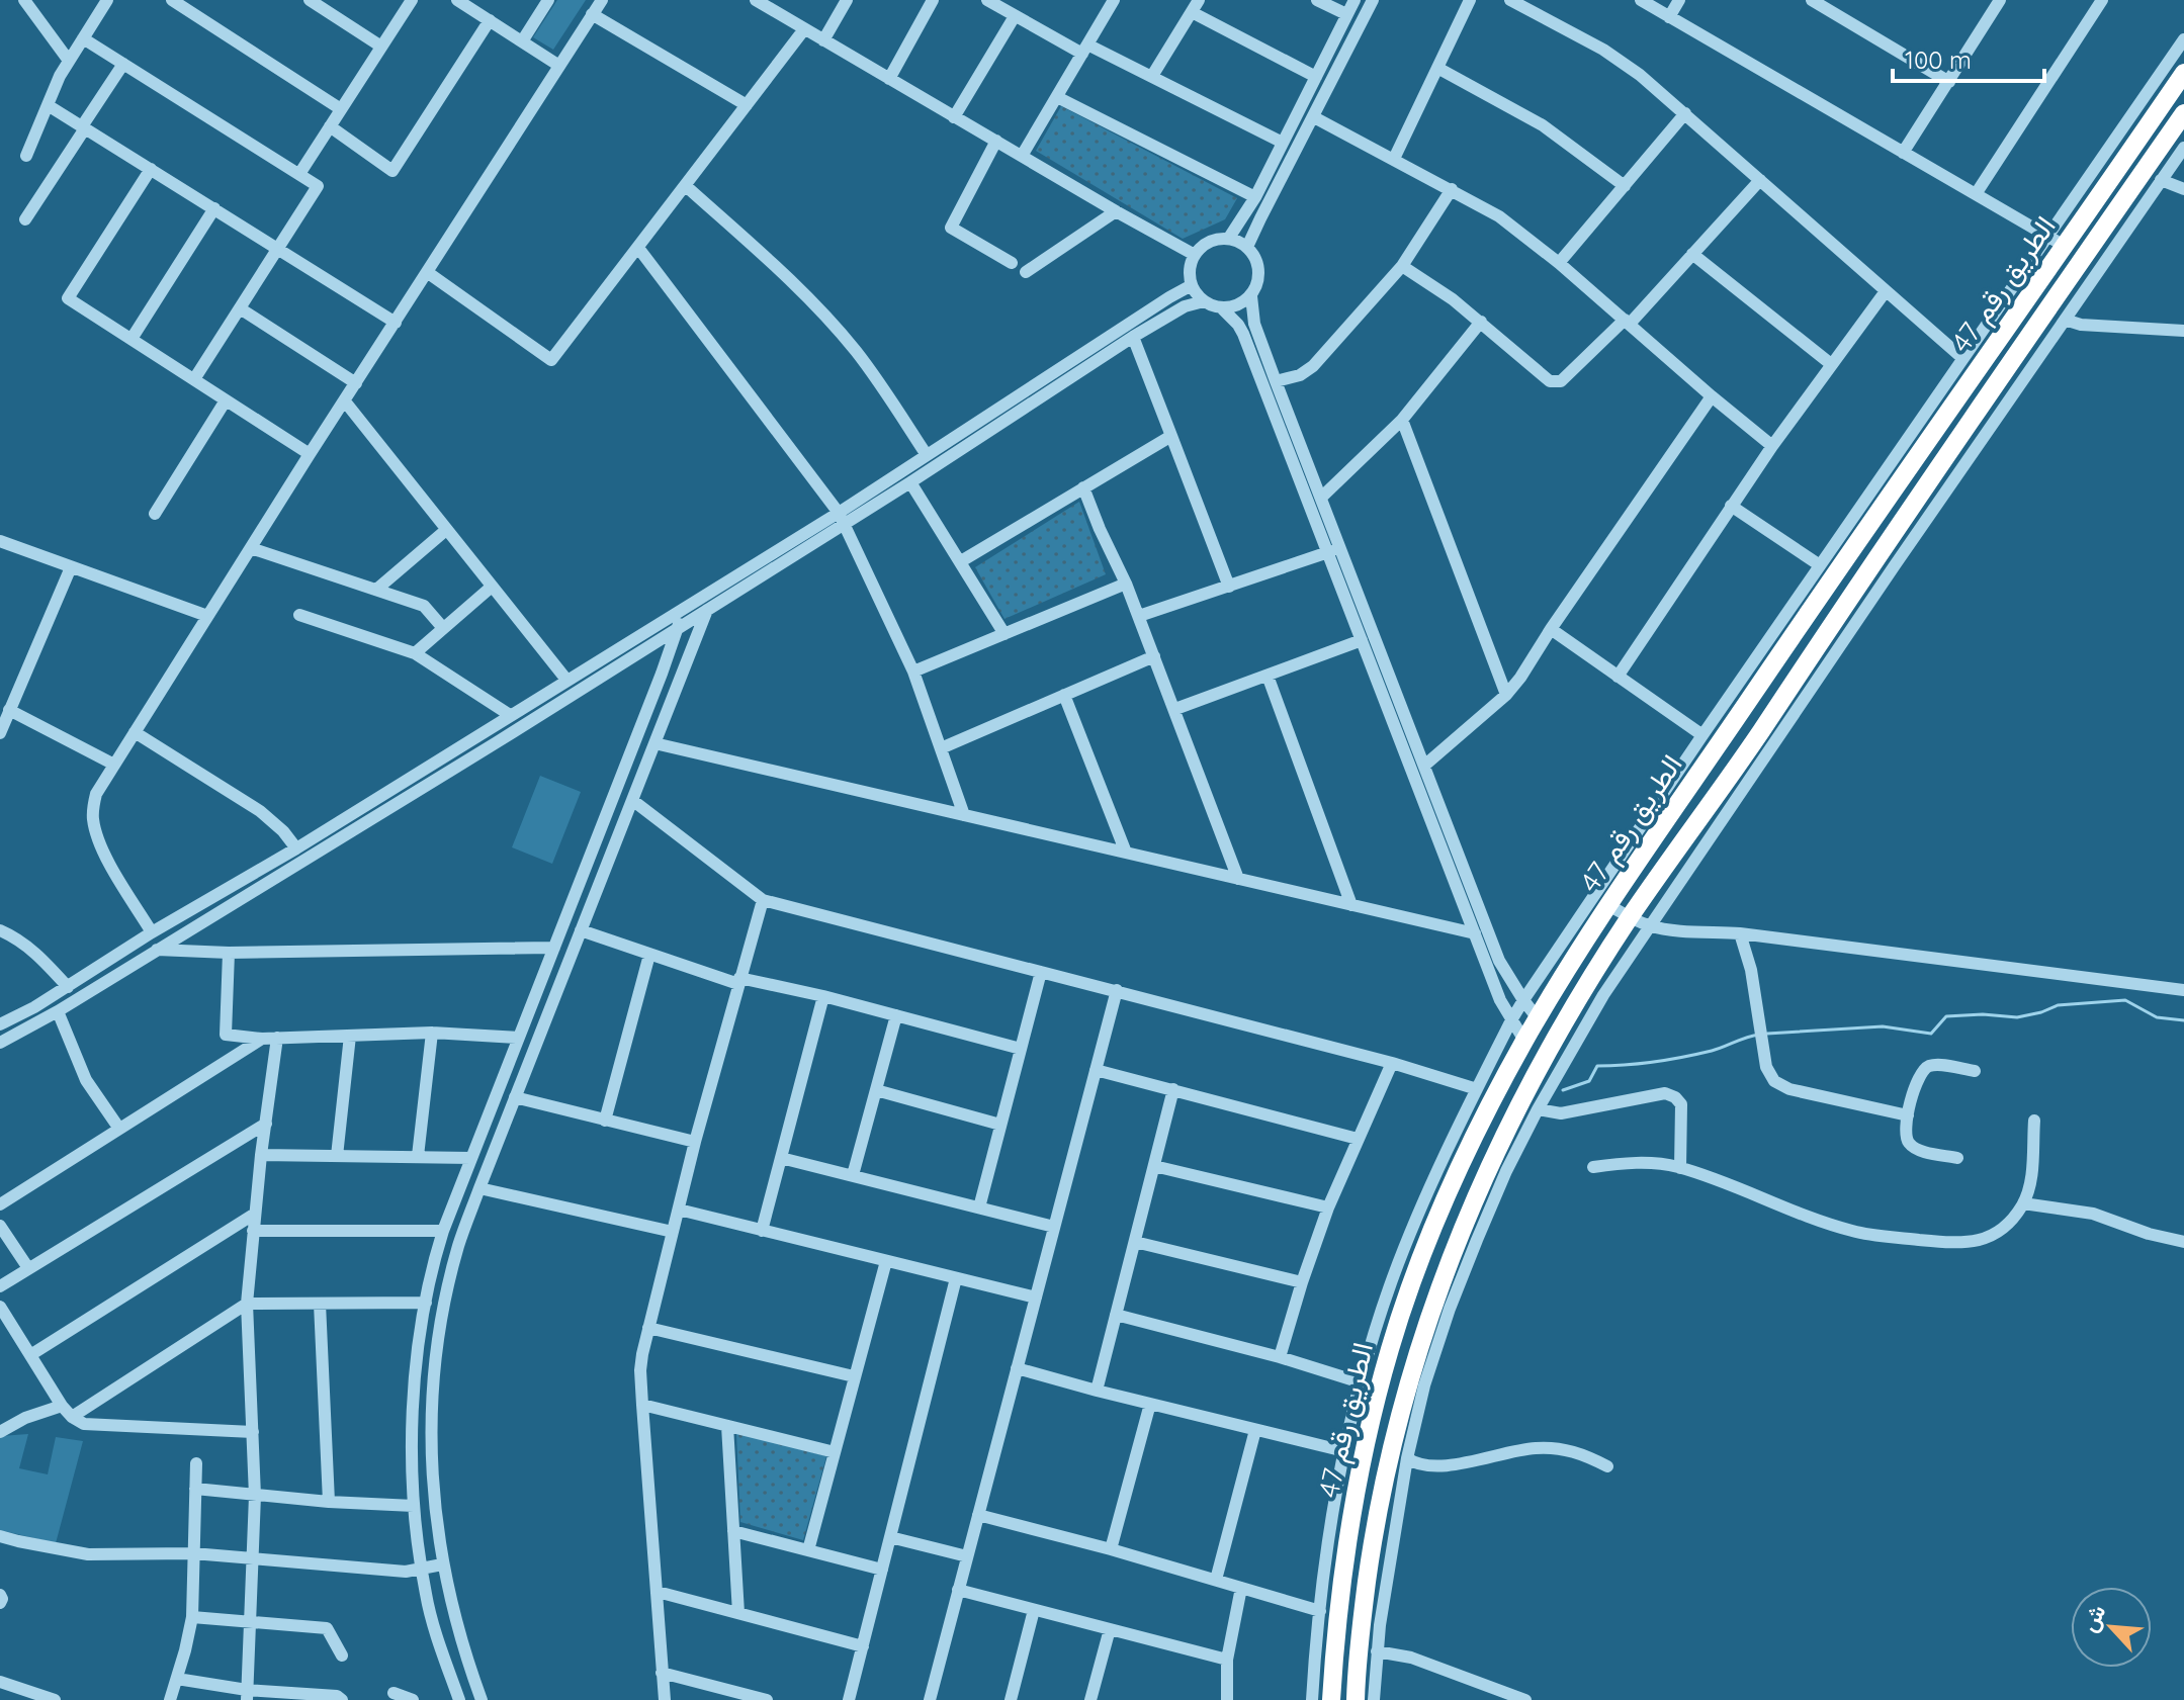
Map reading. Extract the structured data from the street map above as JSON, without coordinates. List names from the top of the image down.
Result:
{
  "streets": {
    "highway": ["الطريق رقم 47"]
  },
  "scale_bar": "100 m",
  "north": "top left"
}
